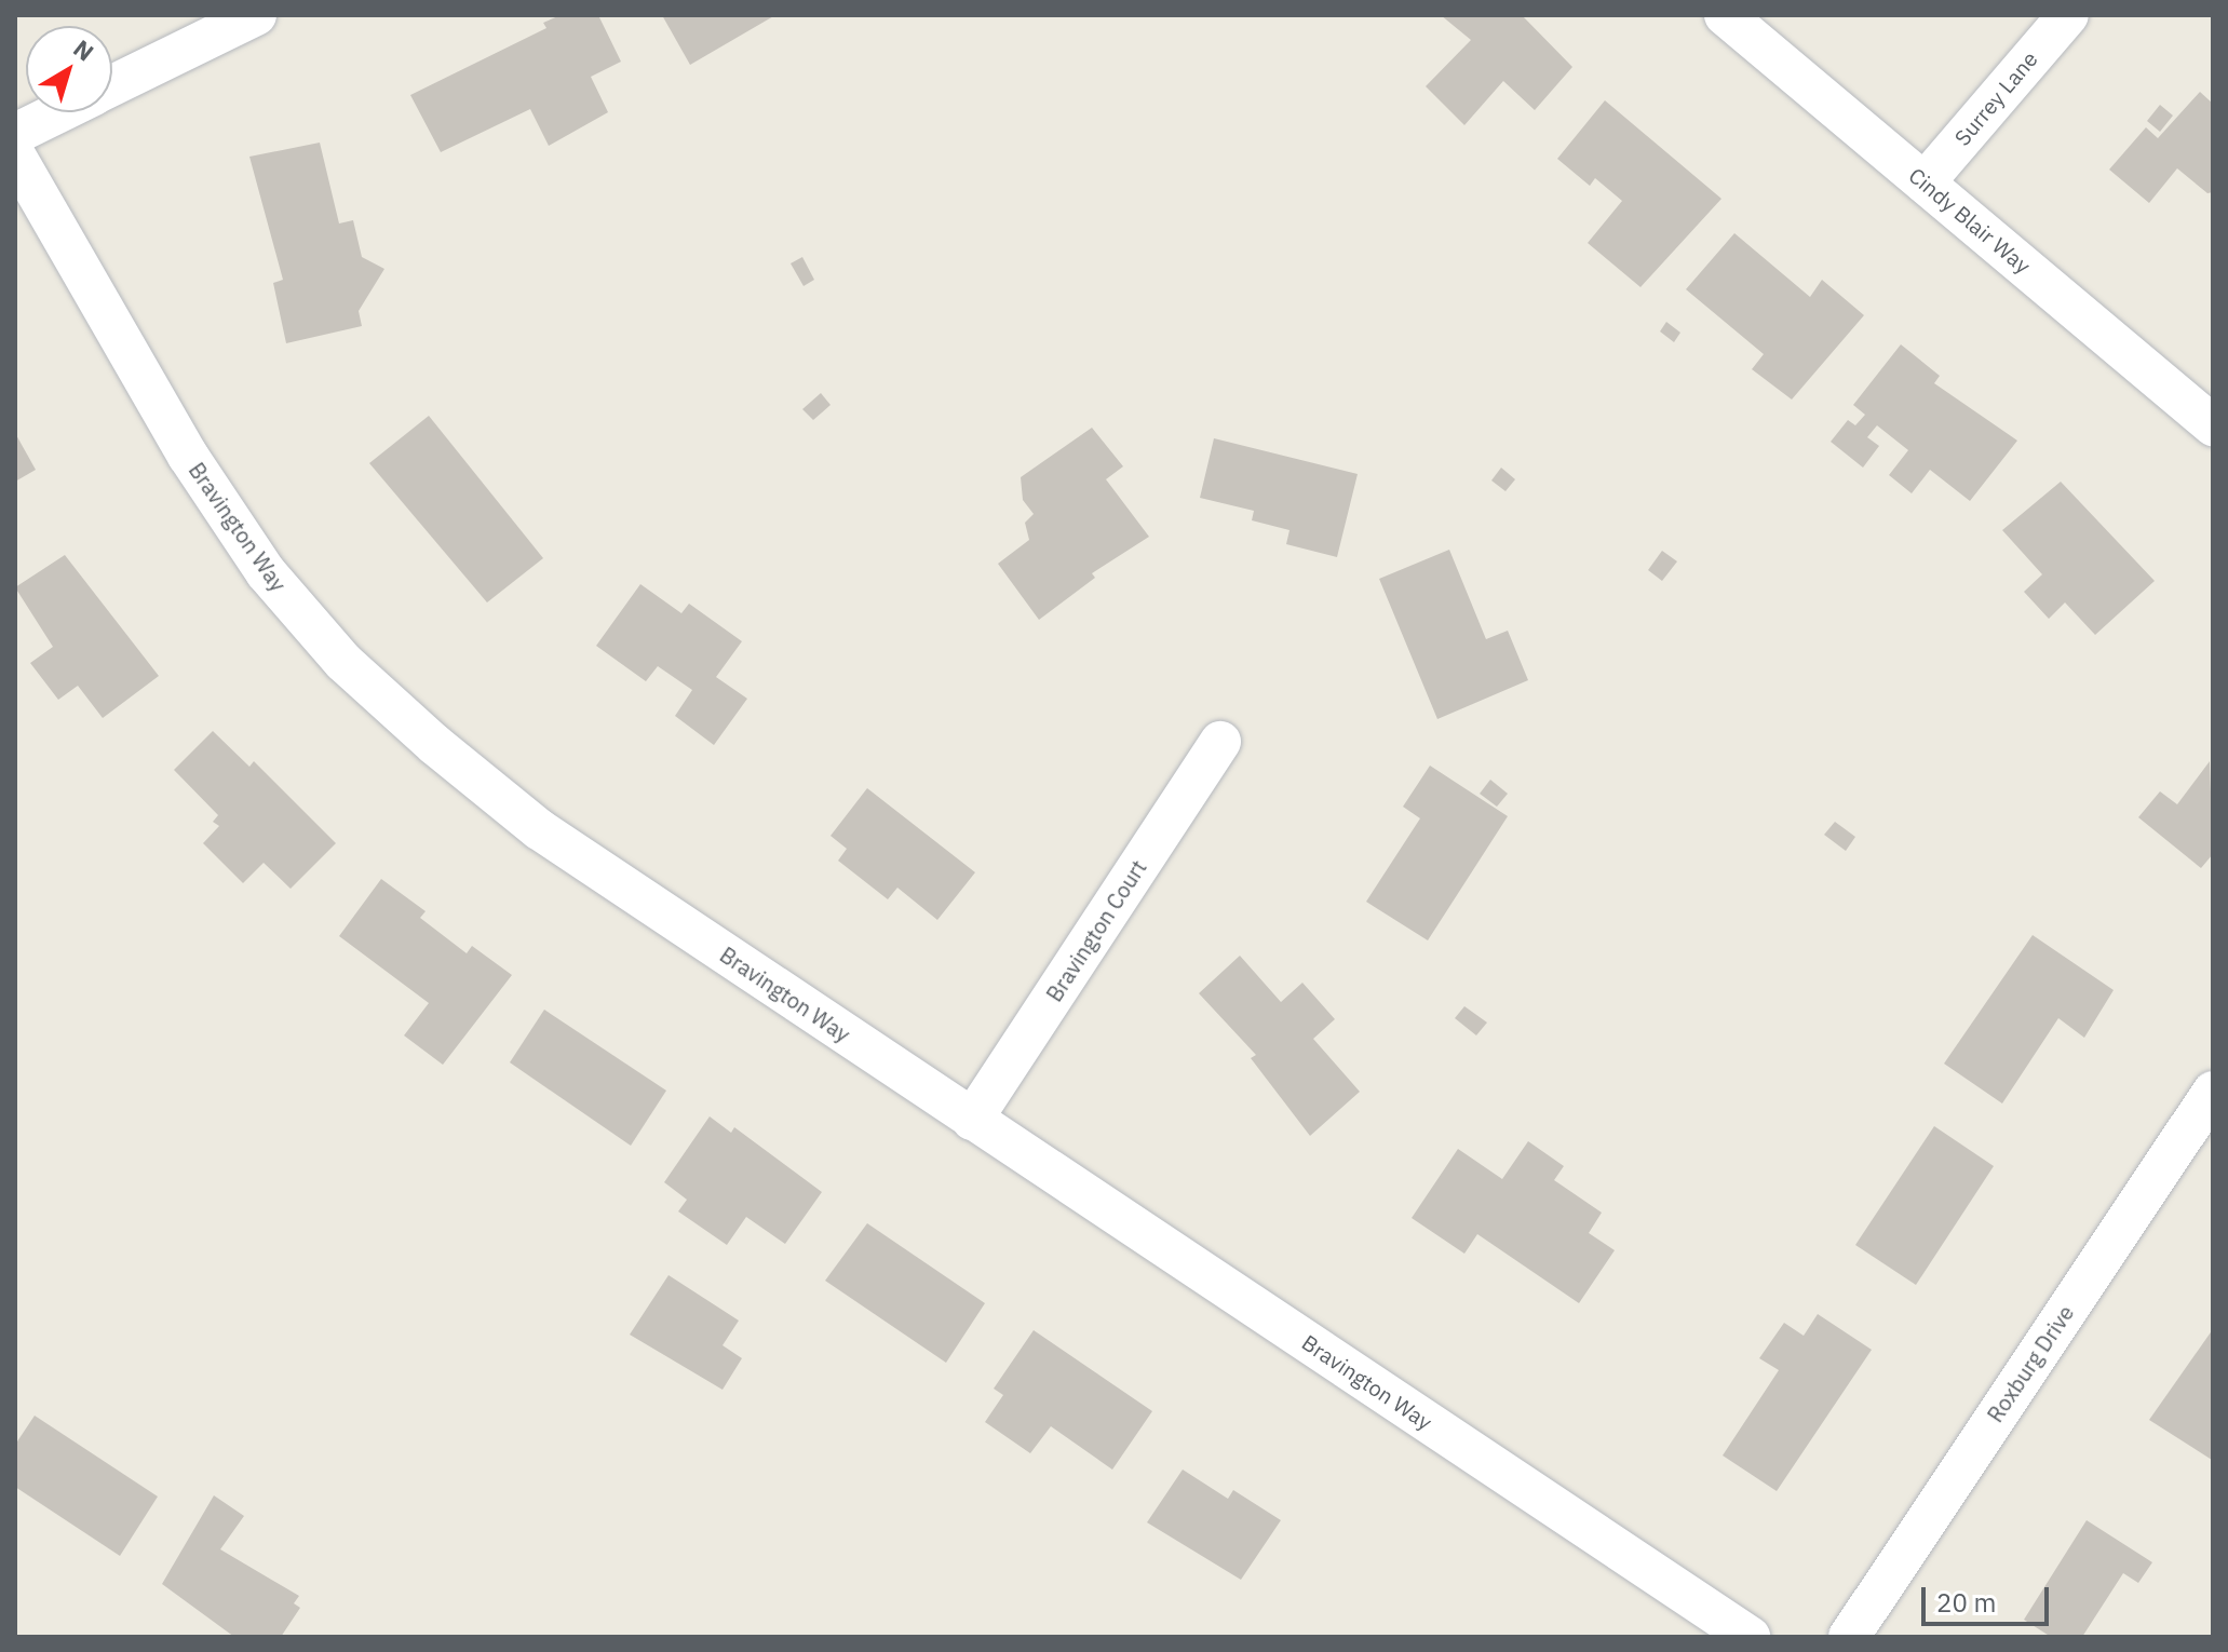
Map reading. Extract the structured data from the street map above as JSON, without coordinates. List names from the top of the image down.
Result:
{
  "streets": {
    "street": [
      "Surrey Lane",
      "Cindy Blair Way",
      "Bravington Way",
      "Bravington Court",
      "Roxburg Drive"
    ]
  },
  "crossings": [
    ["Surrey Lane", "Cindy Blair Way"],
    ["Bravington Way", "Bravington Court"]
  ],
  "scale_bar": "20 m",
  "north": "top right"
}
